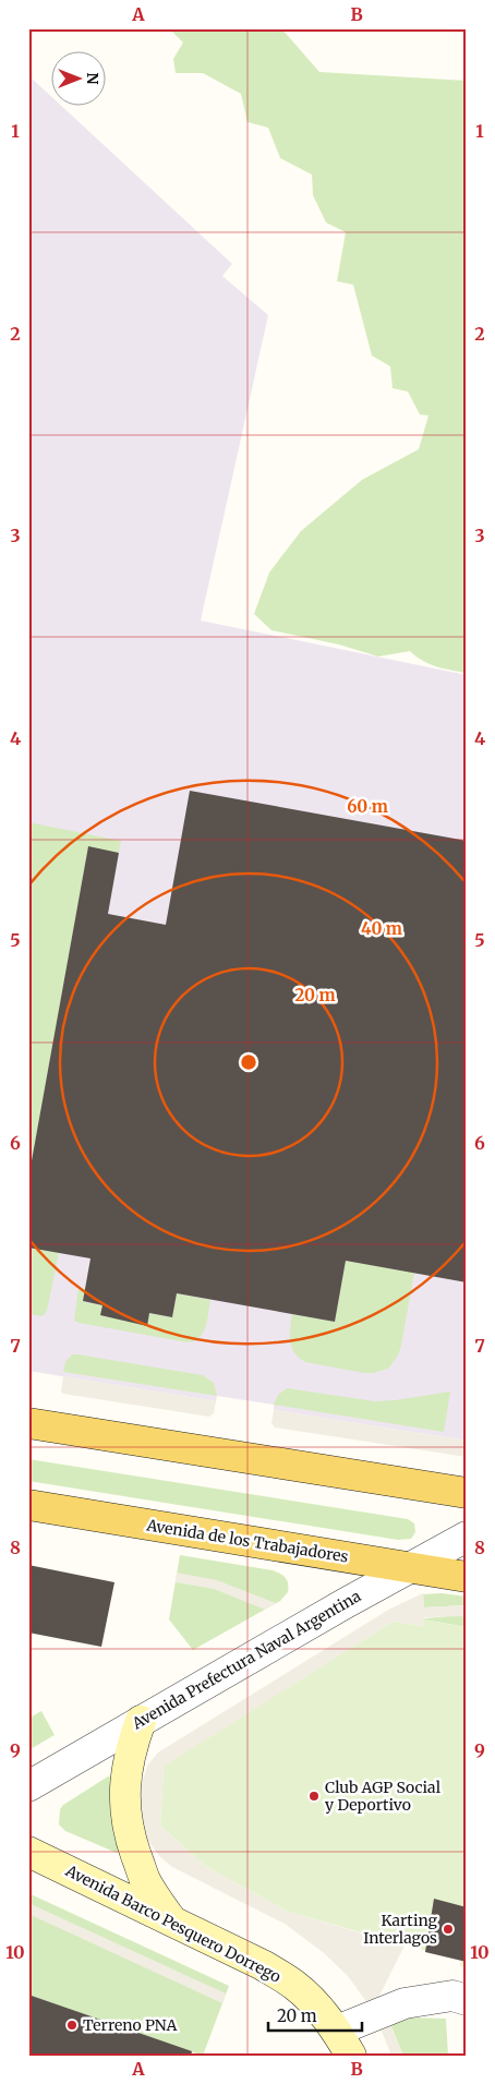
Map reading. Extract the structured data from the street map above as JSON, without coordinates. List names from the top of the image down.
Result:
{
  "streets": {
    "main road": ["Avenida de los Trabajadores", "Avenida Barco Pesquero Dorrego"],
    "street": ["Avenida Prefectura Naval Argentina"]
  },
  "crossings": [
    ["Avenida de los Trabajadores", "Avenida Prefectura Naval Argentina"]
  ],
  "places": ["Club AGP Social y Deportivo", "Karting Interlagos", "Terreno PNA"],
  "scale_bar": "20 m",
  "north": "right",
  "grid": {
    "columns": ["A", "B"],
    "rows": [
      "1",
      "2",
      "3",
      "4",
      "5",
      "6",
      "7",
      "8",
      "9",
      "10"
    ]
  },
  "rings": ["60 m", "40 m", "20 m"]
}
